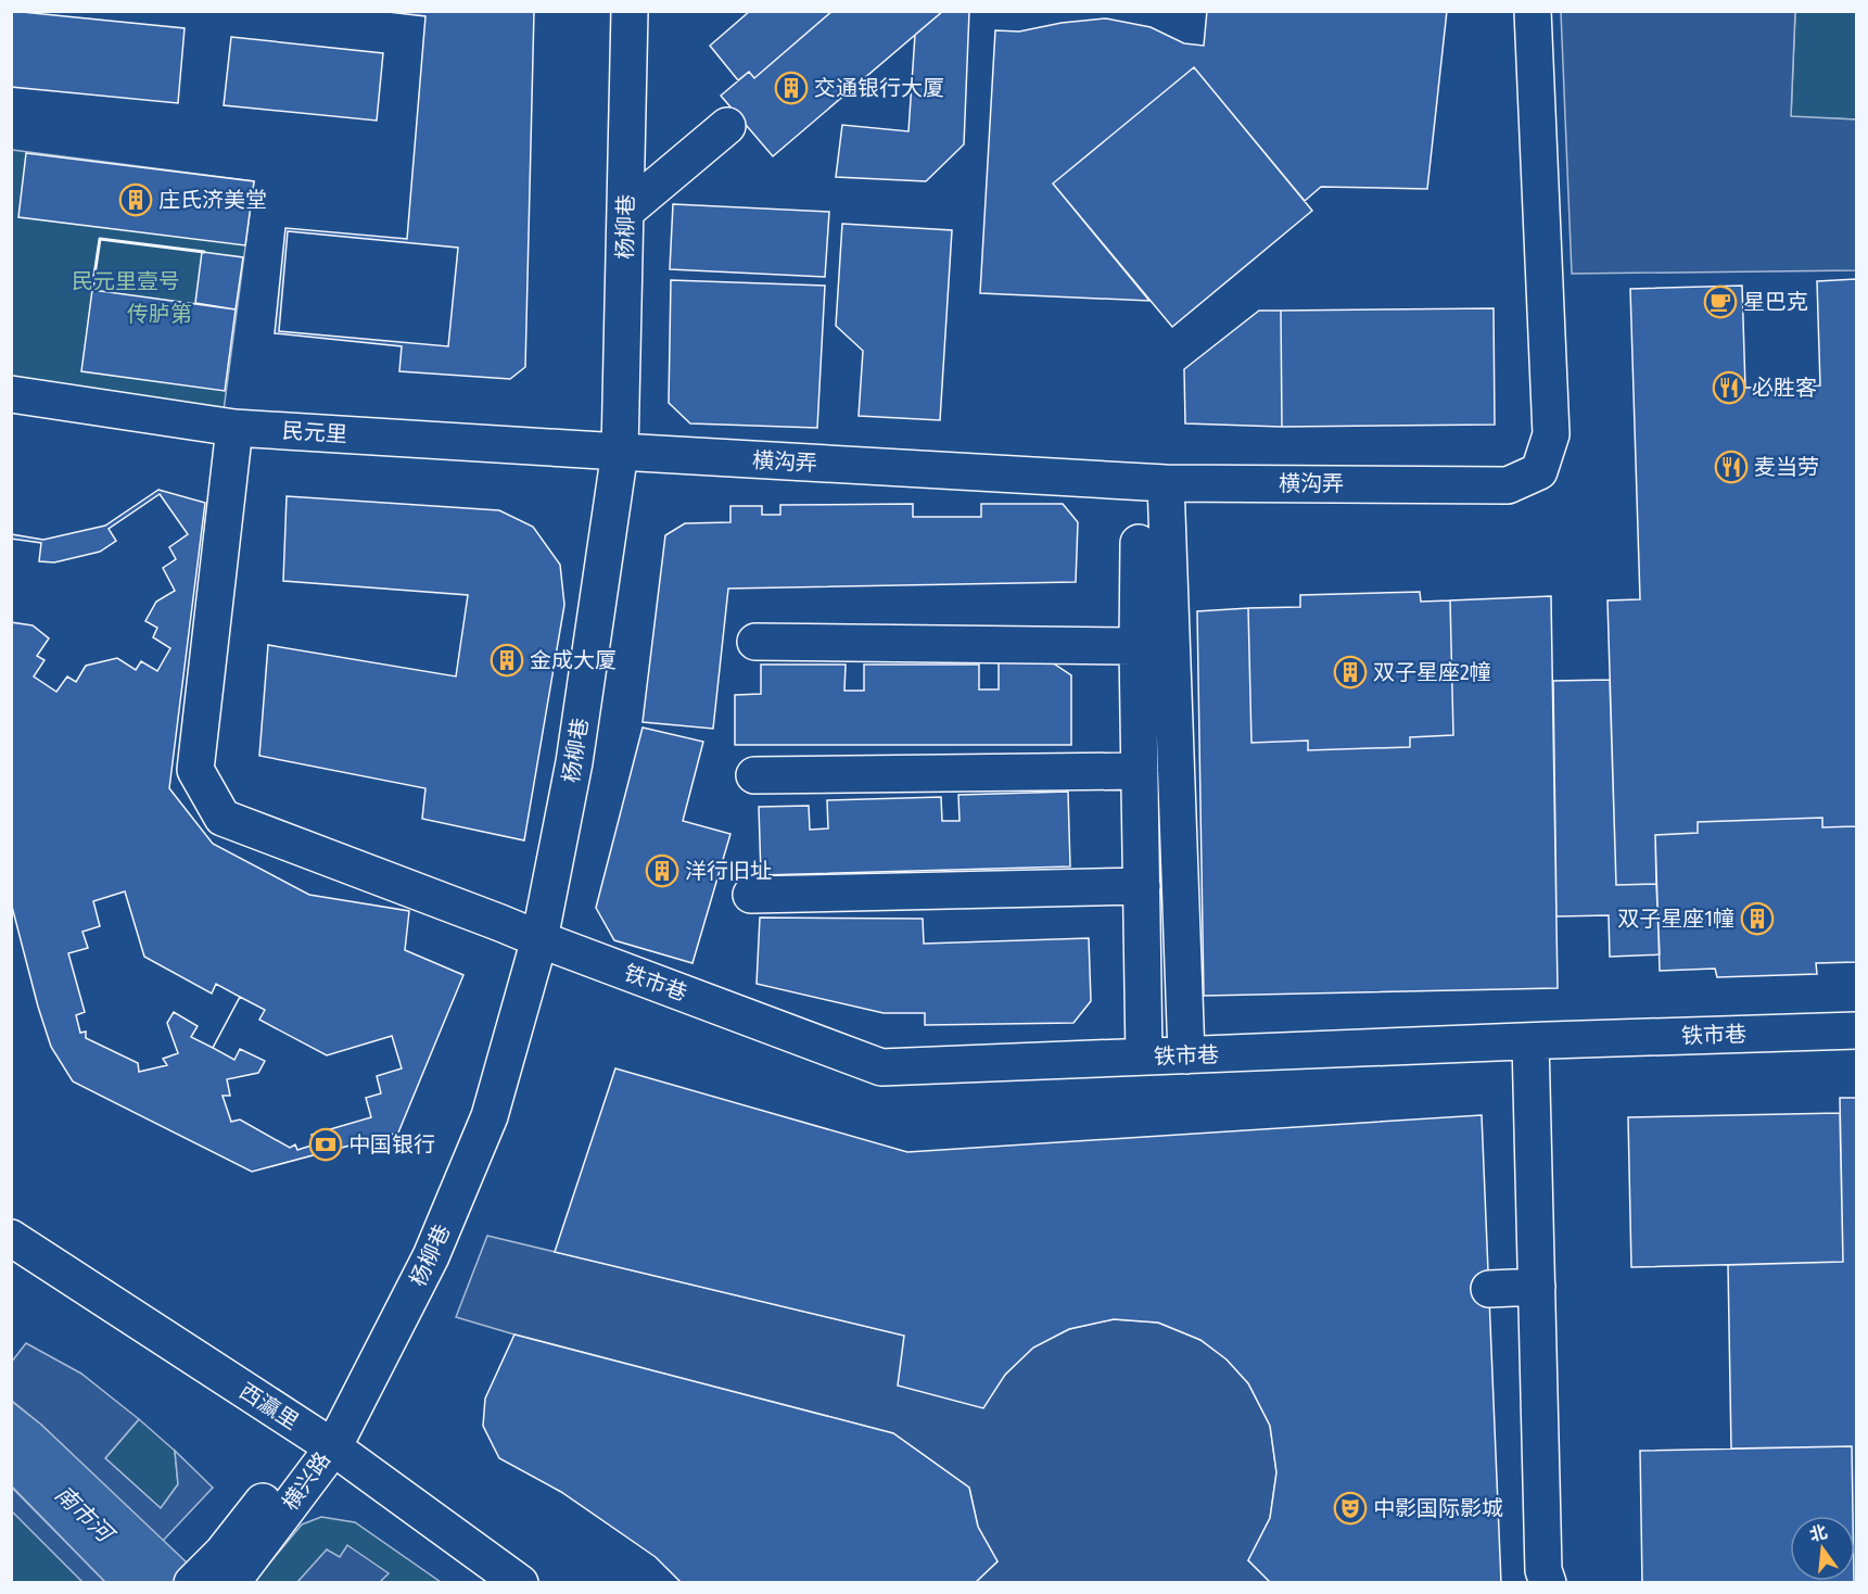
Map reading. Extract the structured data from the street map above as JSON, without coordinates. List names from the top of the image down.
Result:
{
  "streets": {
    "street": [
      "杨柳巷",
      "民元里",
      "横沟弄",
      "铁市巷",
      "西瀛里",
      "横兴路"
    ]
  },
  "crossings": [
    ["杨柳巷", "民元里"],
    ["杨柳巷", "横沟弄"],
    ["杨柳巷", "铁市巷"],
    ["杨柳巷", "西瀛里"],
    ["杨柳巷", "横兴路"],
    ["民元里", "横沟弄"],
    ["民元里", "铁市巷"],
    ["西瀛里", "横兴路"]
  ],
  "water": ["南市河"],
  "parks": ["民元里壹号", "传胪第"],
  "places": {
    "building": [
      "交通银行大厦",
      "庄氏济美堂",
      "金成大厦",
      "双子星座2幢",
      "洋行旧址",
      "双子星座1幢"
    ],
    "cafe": ["星巴克"],
    "restaurant": ["必胜客", "麦当劳"],
    "bank": ["中国银行"],
    "theatre": ["中影国际影城"]
  },
  "north": "top"
}
